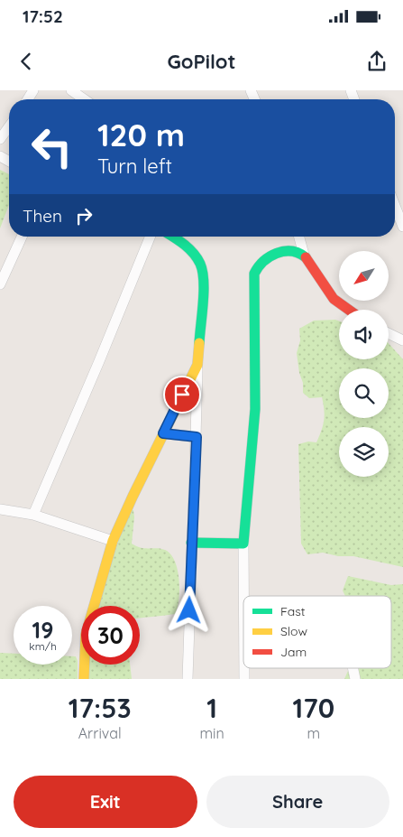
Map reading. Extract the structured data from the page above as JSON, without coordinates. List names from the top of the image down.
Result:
{
  "legend": ["Fast", "Slow", "Jam"],
  "north": "bottom left",
  "page": {
    "status": "17:52",
    "header": "GoPilot",
    "turn": ["120 m", "Turn left"],
    "then": "Then",
    "speed": "19 km/h",
    "limit": "30",
    "eta": [
      "17:53",
      "Arrival",
      "1",
      "min",
      "170",
      "m"
    ],
    "buttons": ["Exit", "Share"]
  }
}
